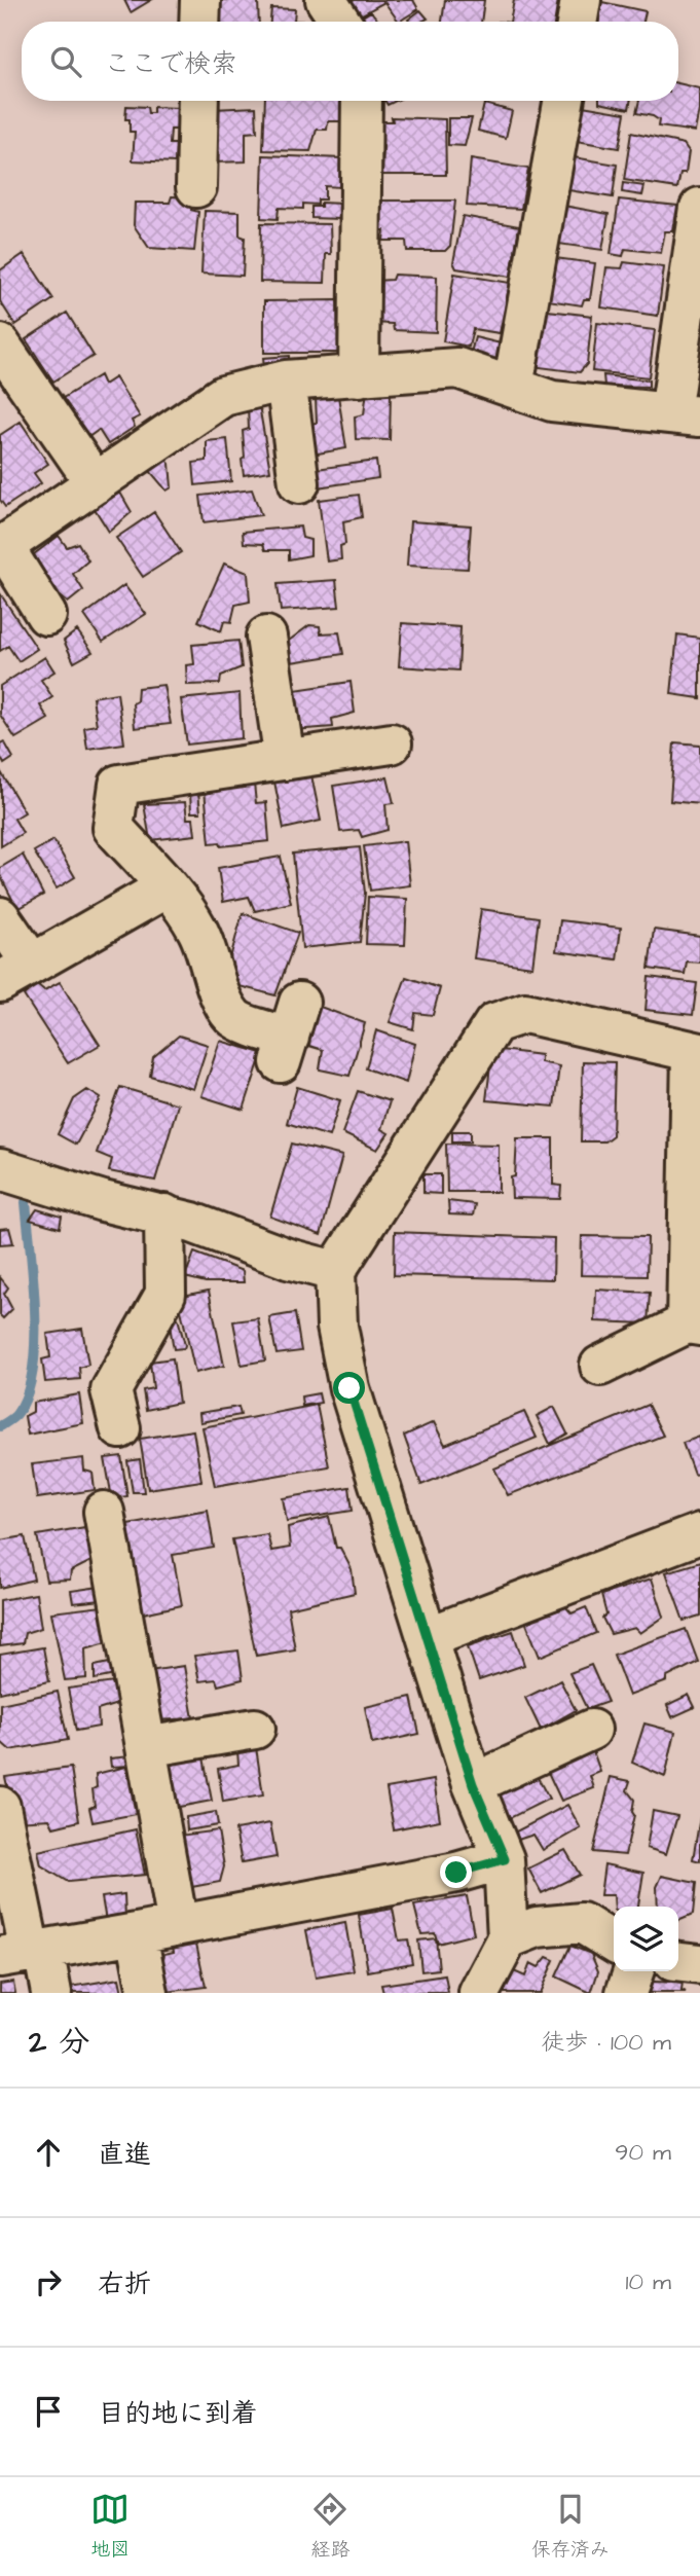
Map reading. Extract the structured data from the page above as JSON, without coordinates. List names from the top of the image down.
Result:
{
  "page": {
    "search": "ここで検索",
    "heading": ["2 分", "徒歩 · 100 m"],
    "list": [
      ["直進", "90 m"],
      ["右折", "10 m"],
      "目的地に到着"
    ],
    "nav": ["地図", "経路", "保存済み"]
  }
}
